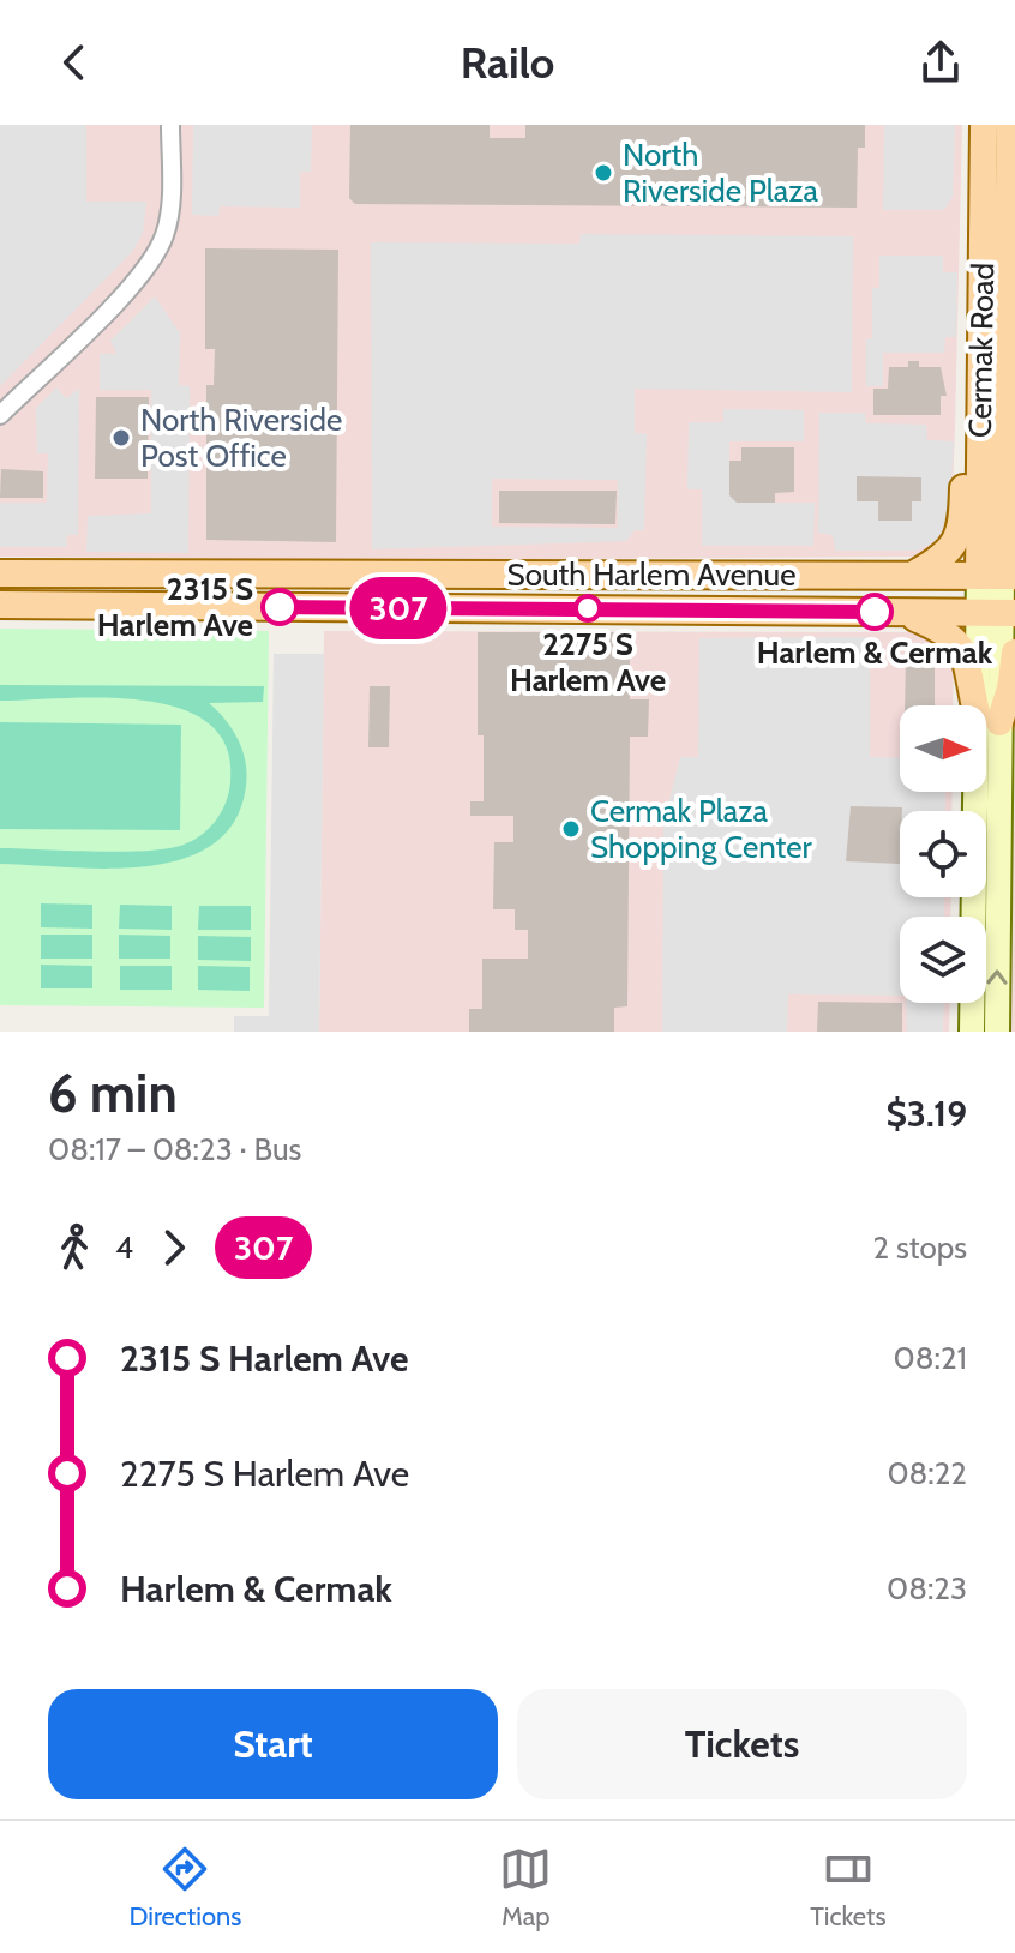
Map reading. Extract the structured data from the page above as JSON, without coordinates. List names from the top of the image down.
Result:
{
  "streets": {
    "main road": ["Cermak Road", "South Harlem Avenue"]
  },
  "crossings": [
    ["Cermak Road", "South Harlem Avenue"]
  ],
  "places": [
    "North Riverside Plaza",
    "North Riverside Post Office",
    "2315 S Harlem Ave",
    "2275 S Harlem Ave",
    "Harlem & Cermak",
    "Cermak Plaza Shopping Center"
  ],
  "lines": ["bus line 307"],
  "north": "right",
  "page": {
    "header": "Railo",
    "on_map": "307",
    "heading": ["6 min", "08:17 – 08:23 · Bus", "$3.19"],
    "legs": ["4", "307", "2 stops"],
    "list": [
      {
        "name": "2315 S Harlem Ave",
        "value": "08:21"
      },
      {
        "name": "2275 S Harlem Ave",
        "value": "08:22"
      },
      {
        "name": "Harlem & Cermak",
        "value": "08:23"
      }
    ],
    "buttons": ["Start", "Tickets"],
    "tabs": ["Directions", "Map", "Tickets"]
  }
}
